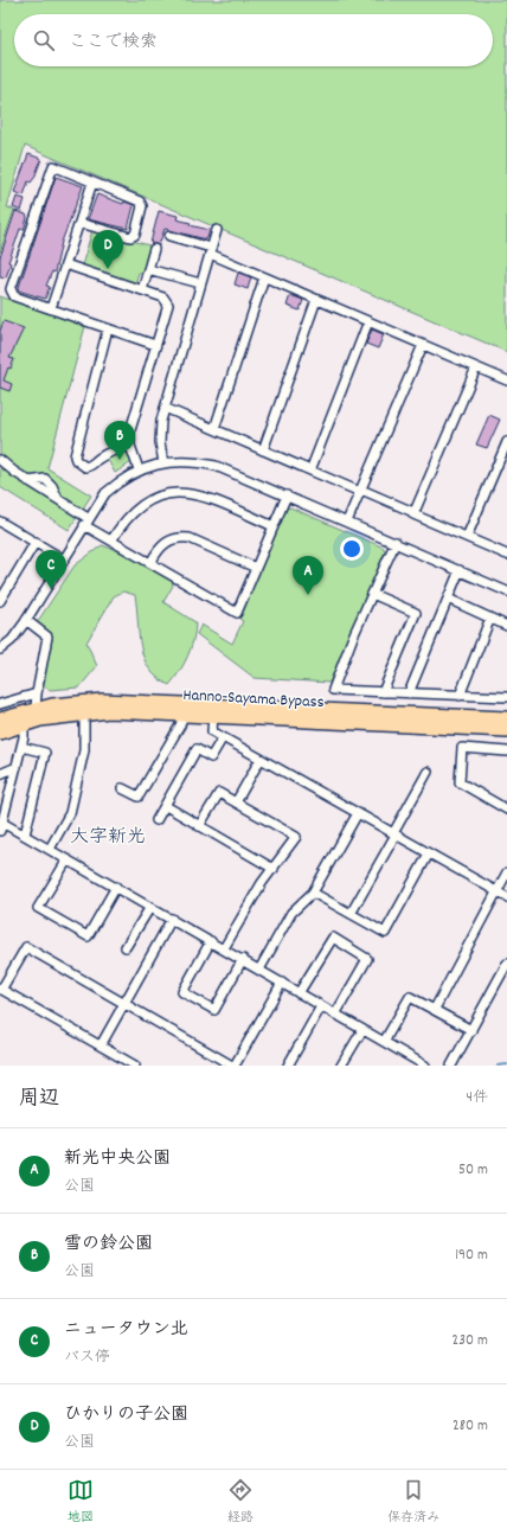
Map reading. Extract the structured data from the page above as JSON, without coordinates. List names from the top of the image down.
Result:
{
  "streets": {
    "highway": ["Hanno-Sayama Bypass"]
  },
  "districts": ["大字新光"],
  "page": {
    "search": "ここで検索",
    "pins": [
      "D",
      "B",
      "C",
      "A"
    ],
    "heading": ["周辺", "4件"],
    "list": [
      {
        "mark": "A",
        "name": "新光中央公園",
        "note": "公園",
        "value": "50 m"
      },
      {
        "mark": "B",
        "name": "雪の鈴公園",
        "note": "公園",
        "value": "190 m"
      },
      {
        "mark": "C",
        "name": "ニュータウン北",
        "note": "バス停",
        "value": "230 m"
      },
      {
        "mark": "D",
        "name": "ひかりの子公園",
        "note": "公園",
        "value": "280 m"
      }
    ],
    "nav": ["地図", "経路", "保存済み"]
  }
}
